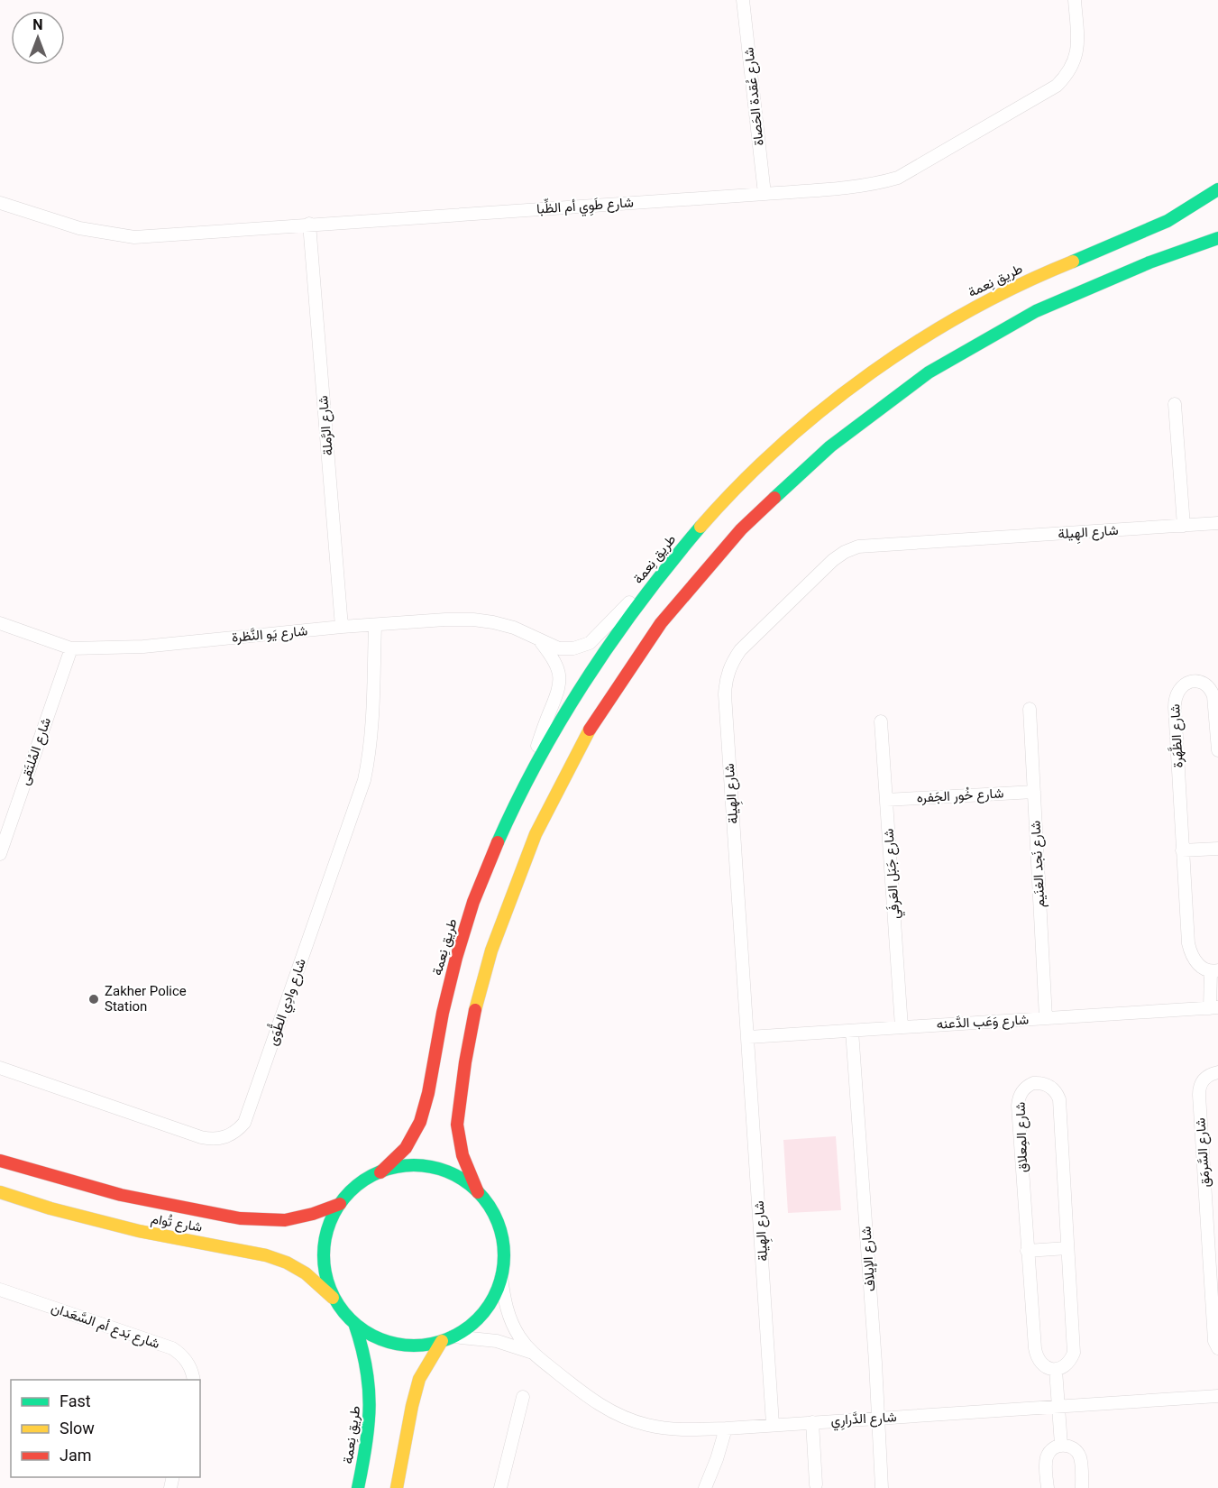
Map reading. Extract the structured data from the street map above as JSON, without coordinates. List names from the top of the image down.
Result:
{
  "streets": {
    "main road": ["طريق نِعمة", "شارع تُوام"],
    "street": [
      "شارع عُقدة الحَصاة",
      "شارع طَوِي أم الظِّبا",
      "شارع الرَّملة",
      "شارع الهِيلة",
      "شارع يَو النَّظرة",
      "شارع الظَّهَرة",
      "شارع المُلتَقى",
      "شارع خُور الجَفره",
      "شارع نَجد الغنَيم",
      "شارع جَبَل العَرفَي",
      "شارع وادِي الطُّوَى",
      "شارع وَعَب الدَّعنه",
      "شارع المِعلاق",
      "شارع السَّرمَق",
      "شارع الإيلاف",
      "شارع بَدع أم السَّعَدان",
      "شارع الدَّرارِي"
    ]
  },
  "crossings": [
    ["شارع عُقدة الحَصاة", "شارع طَوِي أم الظِّبا"],
    ["شارع طَوِي أم الظِّبا", "شارع الرَّملة"],
    ["طريق نِعمة", "شارع يَو النَّظرة"],
    ["طريق نِعمة", "شارع تُوام"],
    ["طريق نِعمة", "شارع الدَّرارِي"],
    ["شارع الرَّملة", "شارع يَو النَّظرة"],
    ["شارع الهِيلة", "شارع وَعَب الدَّعنه"],
    ["شارع الهِيلة", "شارع الدَّرارِي"],
    ["شارع يَو النَّظرة", "شارع المُلتَقى"],
    ["شارع يَو النَّظرة", "شارع وادِي الطُّوَى"],
    ["شارع الظَّهَرة", "شارع وَعَب الدَّعنه"],
    ["شارع خُور الجَفره", "شارع نَجد الغنَيم"],
    ["شارع خُور الجَفره", "شارع جَبَل العَرفَي"],
    ["شارع نَجد الغنَيم", "شارع وَعَب الدَّعنه"],
    ["شارع جَبَل العَرفَي", "شارع وَعَب الدَّعنه"],
    ["شارع وَعَب الدَّعنه", "شارع الإيلاف"],
    ["شارع تُوام", "شارع الدَّرارِي"],
    ["شارع الإيلاف", "شارع الدَّرارِي"]
  ],
  "places": ["Zakher Police Station"],
  "legend": ["Fast", "Slow", "Jam"],
  "north": "top"
}
